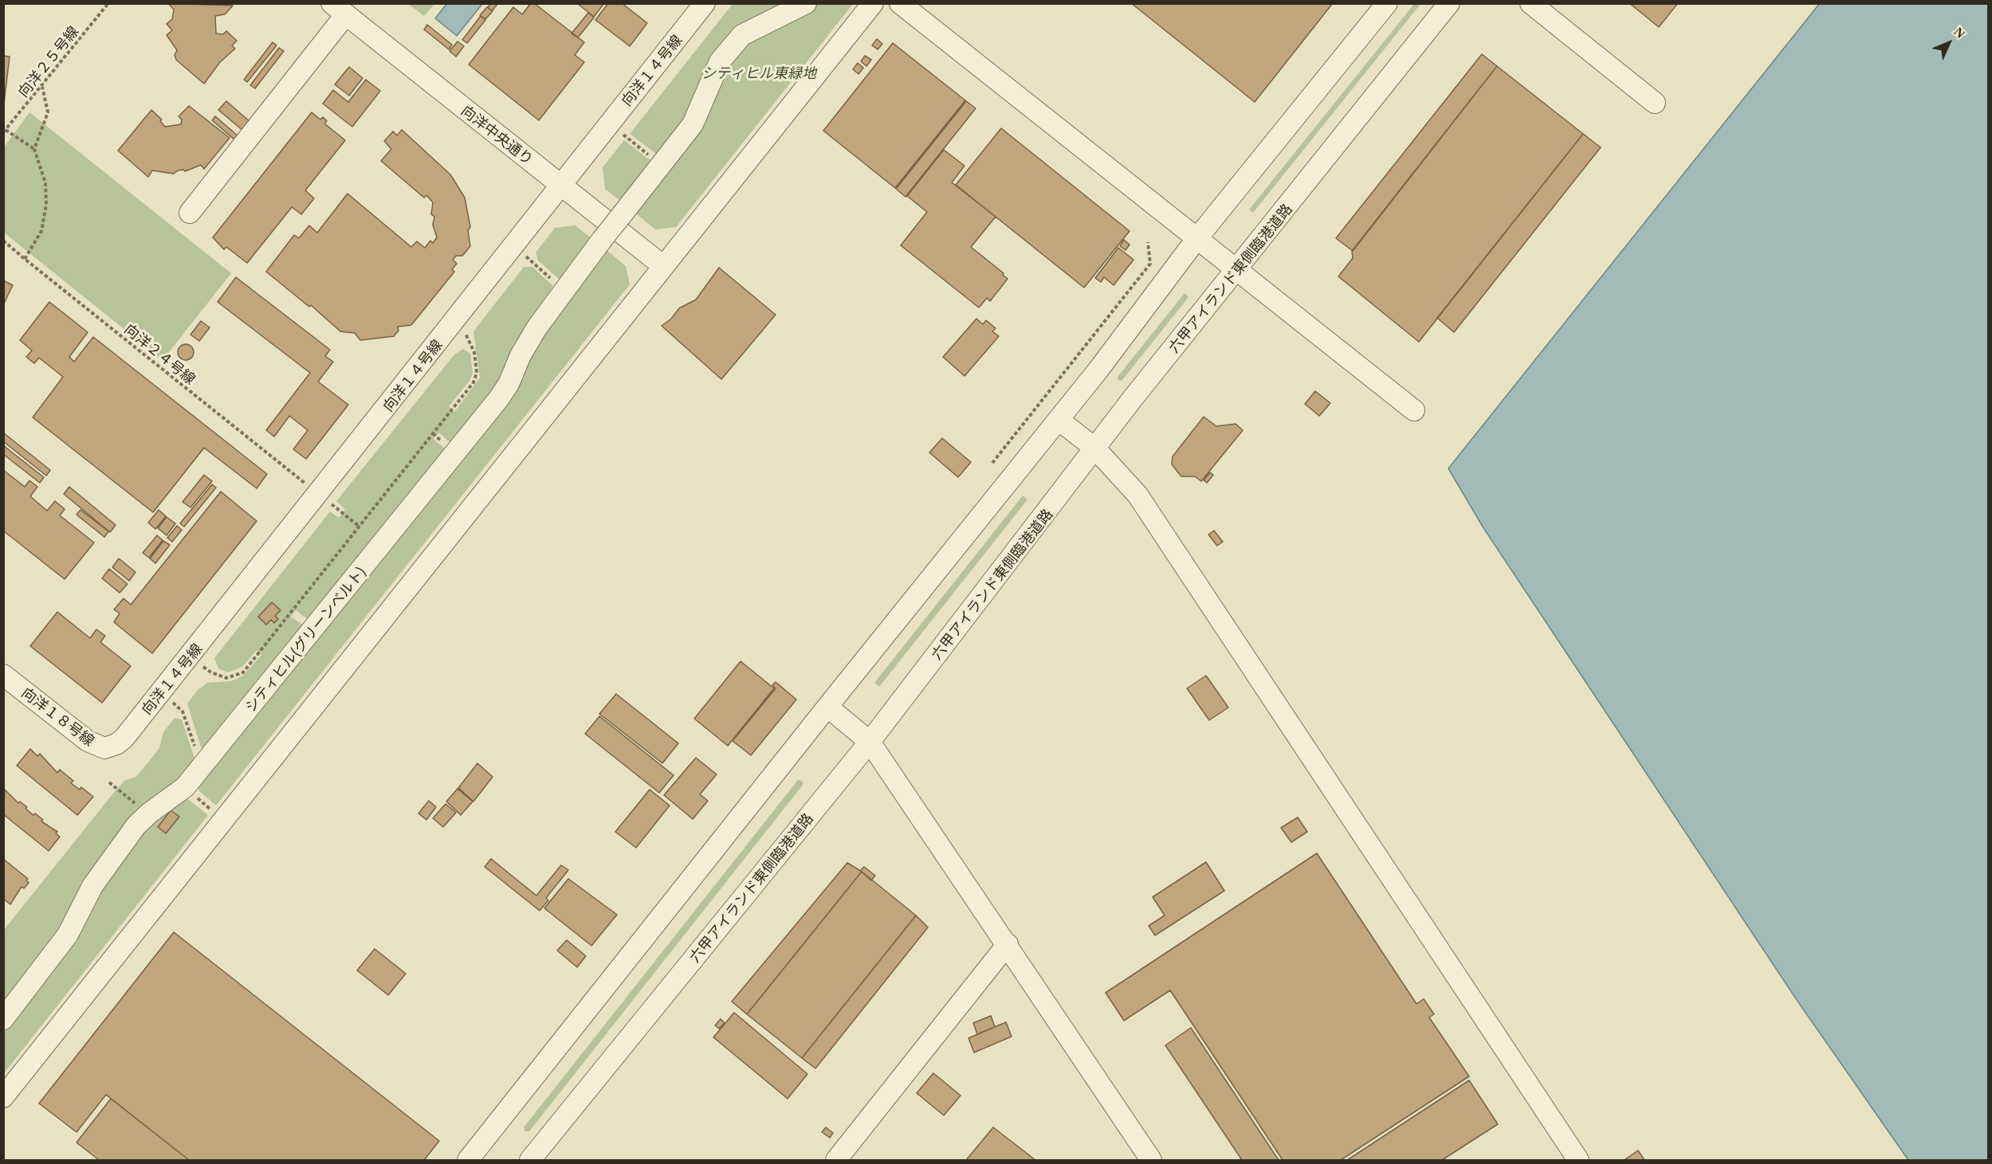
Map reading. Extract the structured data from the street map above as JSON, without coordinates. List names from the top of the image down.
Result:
{
  "streets": {
    "street": [
      "向洋１４号線",
      "向洋中央通り",
      "六甲アイランド東側臨港道路",
      "シティヒル(グリーンベルト)",
      "向洋１８号線"
    ],
    "path": ["向洋２５号線", "向洋２４号線"]
  },
  "crossings": [
    ["向洋１４号線", "向洋中央通り"],
    ["向洋１４号線", "向洋１８号線"]
  ],
  "parks": ["シティヒル東緑地"],
  "north": "top right"
}
